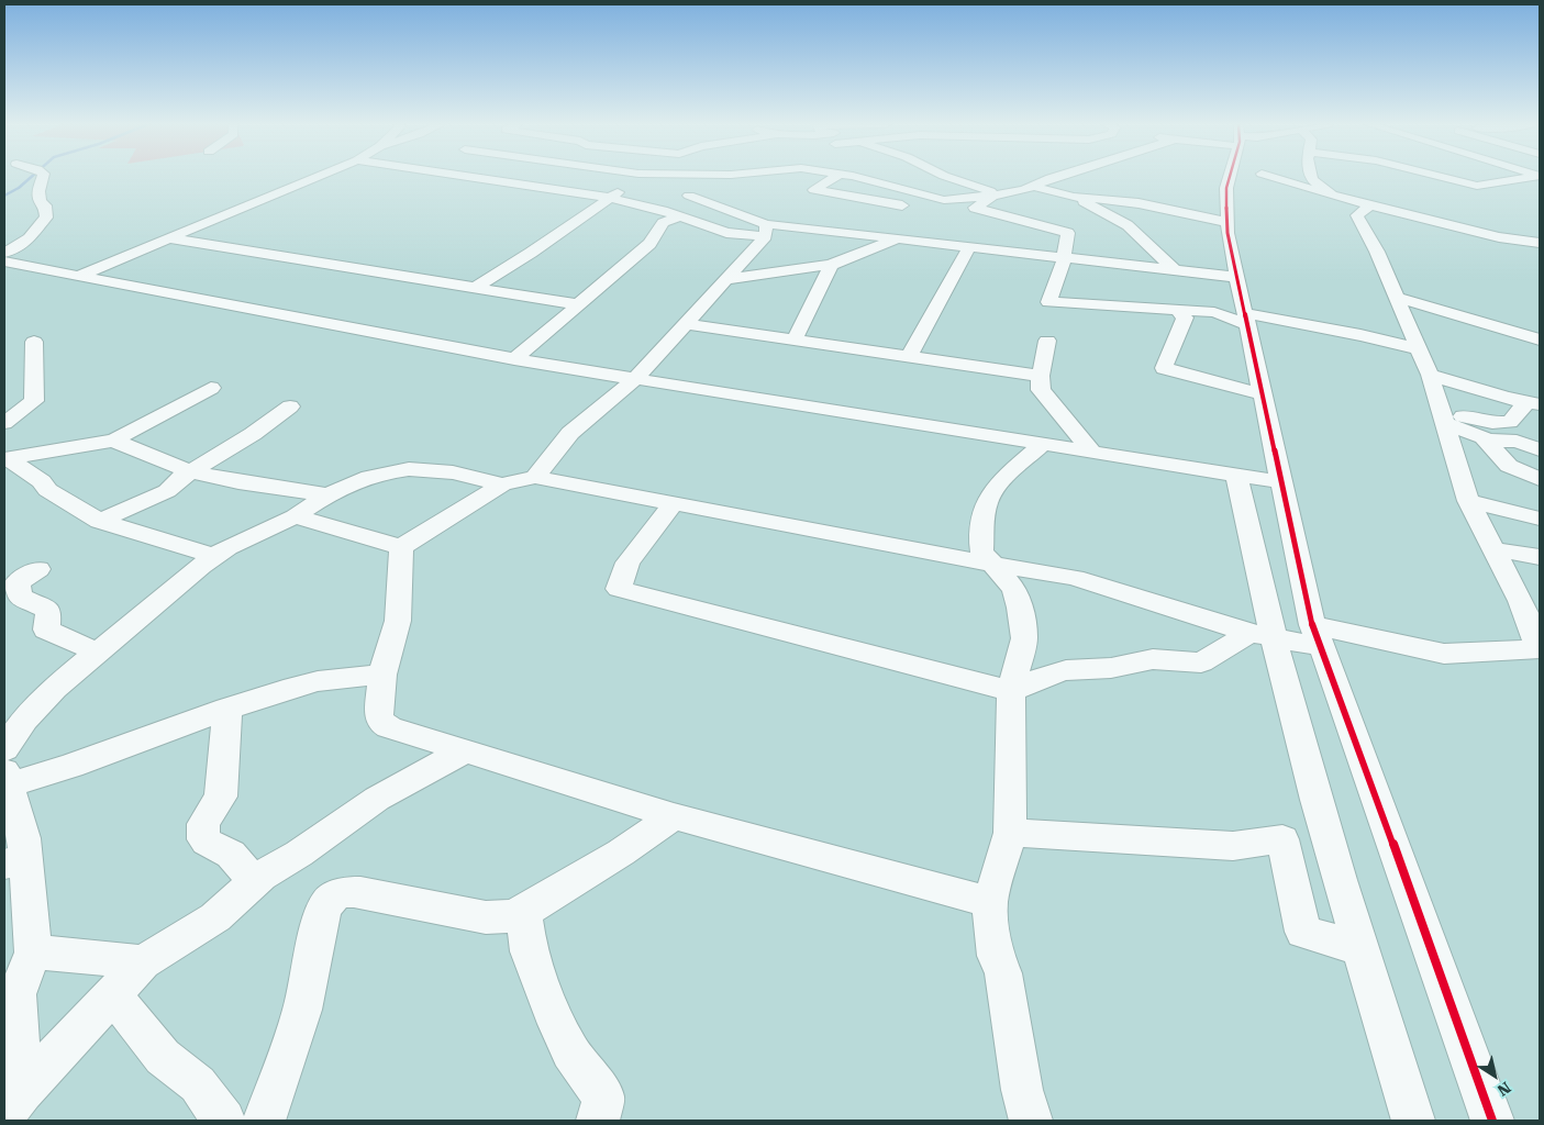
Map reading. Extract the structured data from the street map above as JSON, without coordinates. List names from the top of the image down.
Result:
{
  "north": "bottom right"
}
